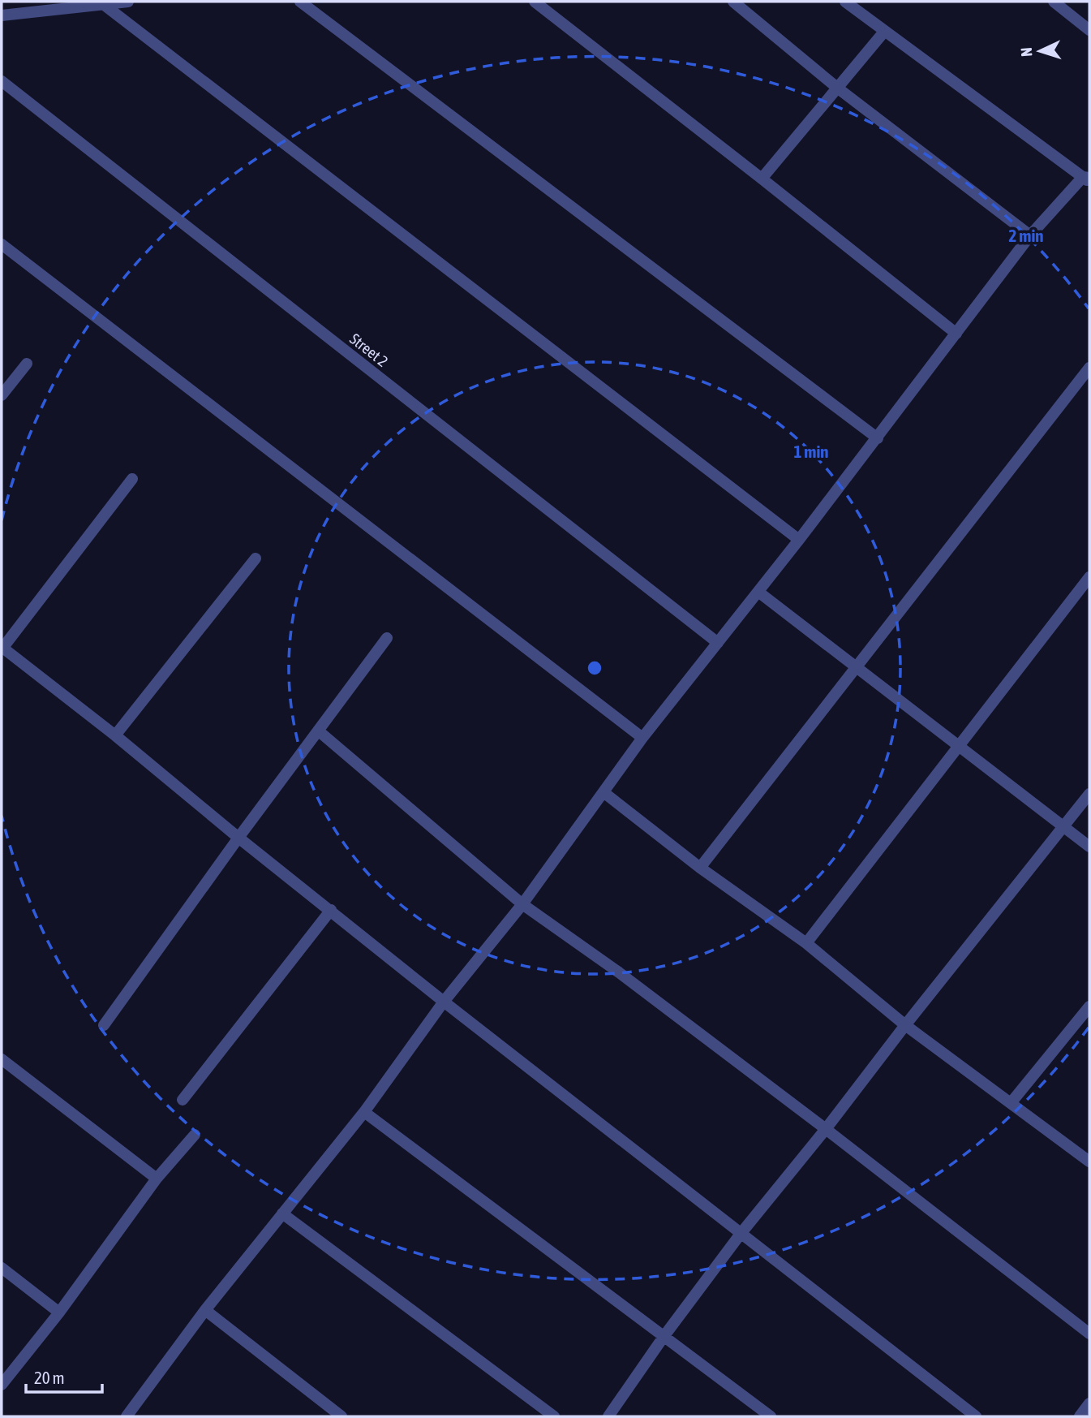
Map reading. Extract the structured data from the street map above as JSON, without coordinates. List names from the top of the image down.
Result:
{
  "streets": {
    "street": ["Street 2"]
  },
  "scale_bar": "20 m",
  "north": "left",
  "rings": ["2 min", "1 min"]
}
